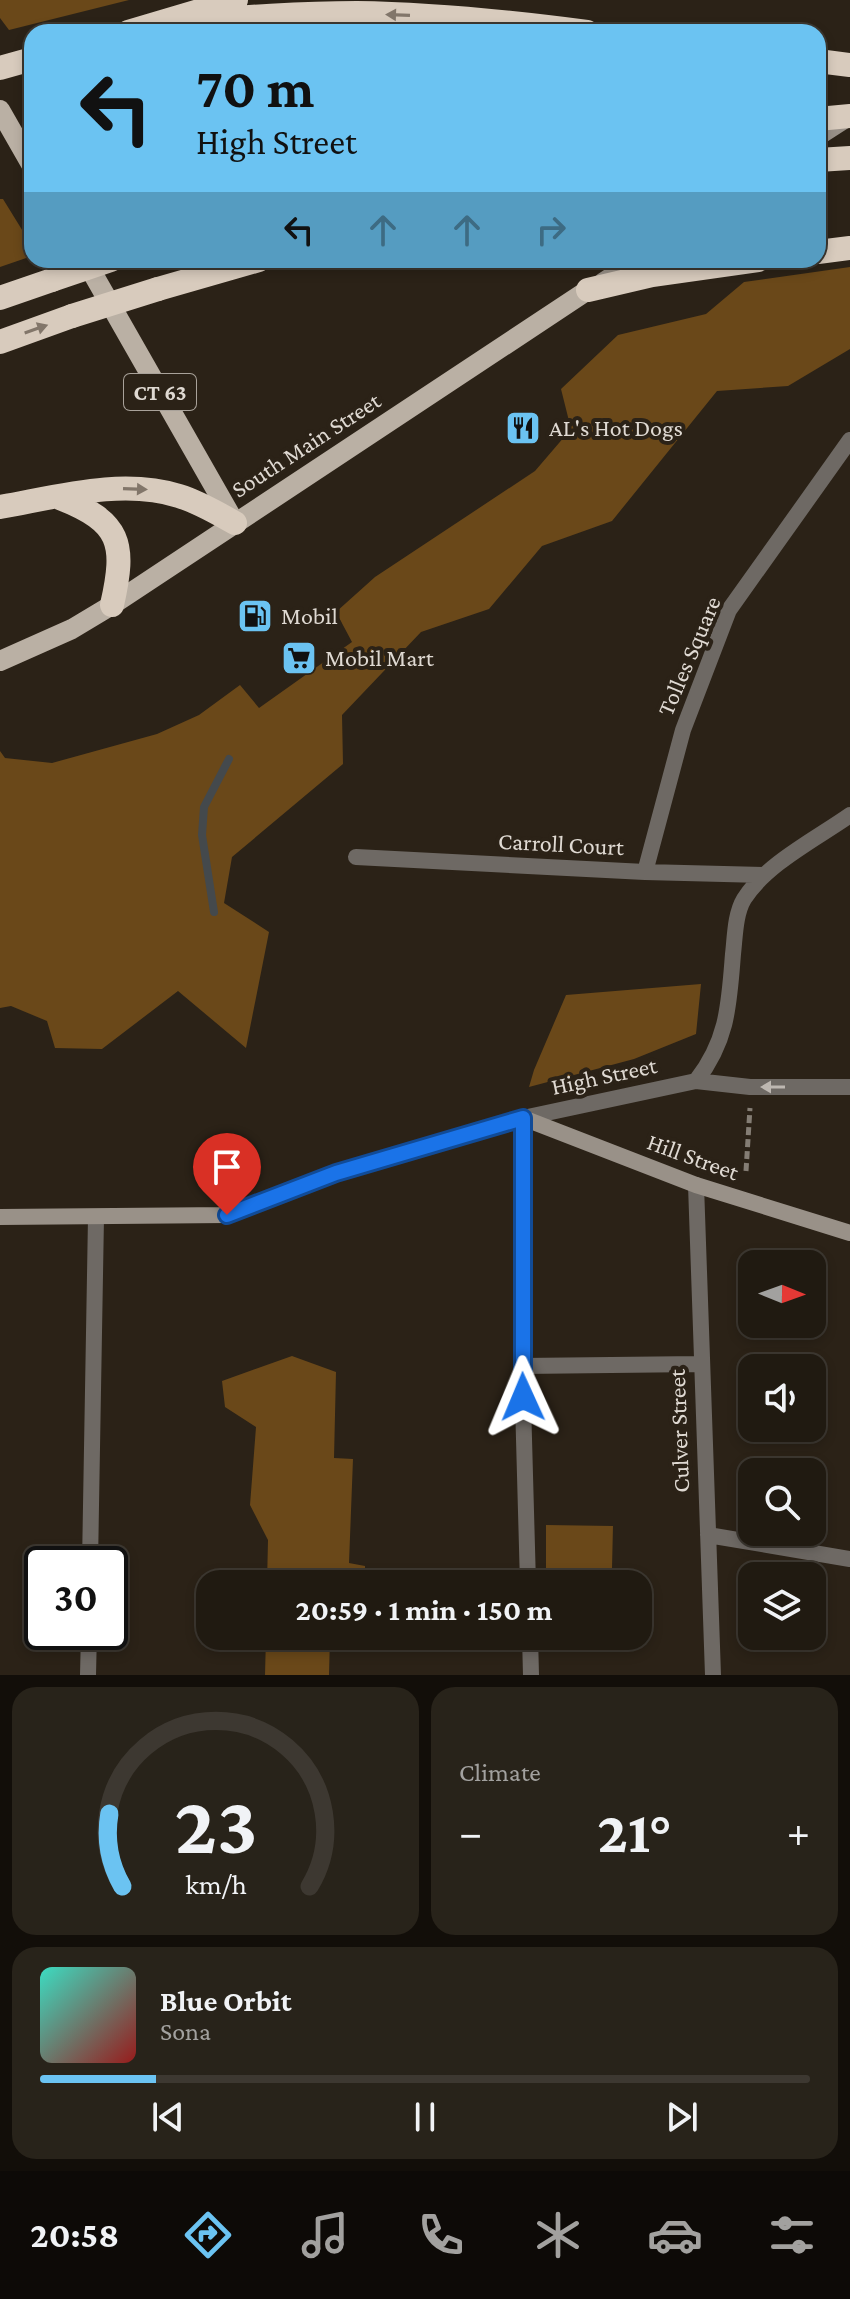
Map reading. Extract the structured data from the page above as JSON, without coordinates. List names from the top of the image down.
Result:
{
  "streets": {
    "main road": ["CT 63", "South Main Street"],
    "street": [
      "Tolles Square",
      "Carroll Court",
      "High Street",
      "Hill Street",
      "Culver Street"
    ]
  },
  "crossings": [
    ["CT 63", "South Main Street"],
    ["Tolles Square", "Carroll Court"],
    ["High Street", "Hill Street"],
    ["Hill Street", "Culver Street"]
  ],
  "places": {
    "restaurant": ["AL's Hot Dogs"],
    "fuel station": ["Mobil"],
    "supermarket": ["Mobil Mart"]
  },
  "north": "right",
  "page": {
    "turn": ["70 m", "High Street"],
    "limit": "30",
    "trip": "20:59 · 1 min · 150 m",
    "tile": "Climate",
    "heat": ["−", "21°", "+"],
    "song": ["Blue Orbit", "Sona"],
    "tabs": "20:58",
    "gauge": ["23", "km/h"]
  }
}
